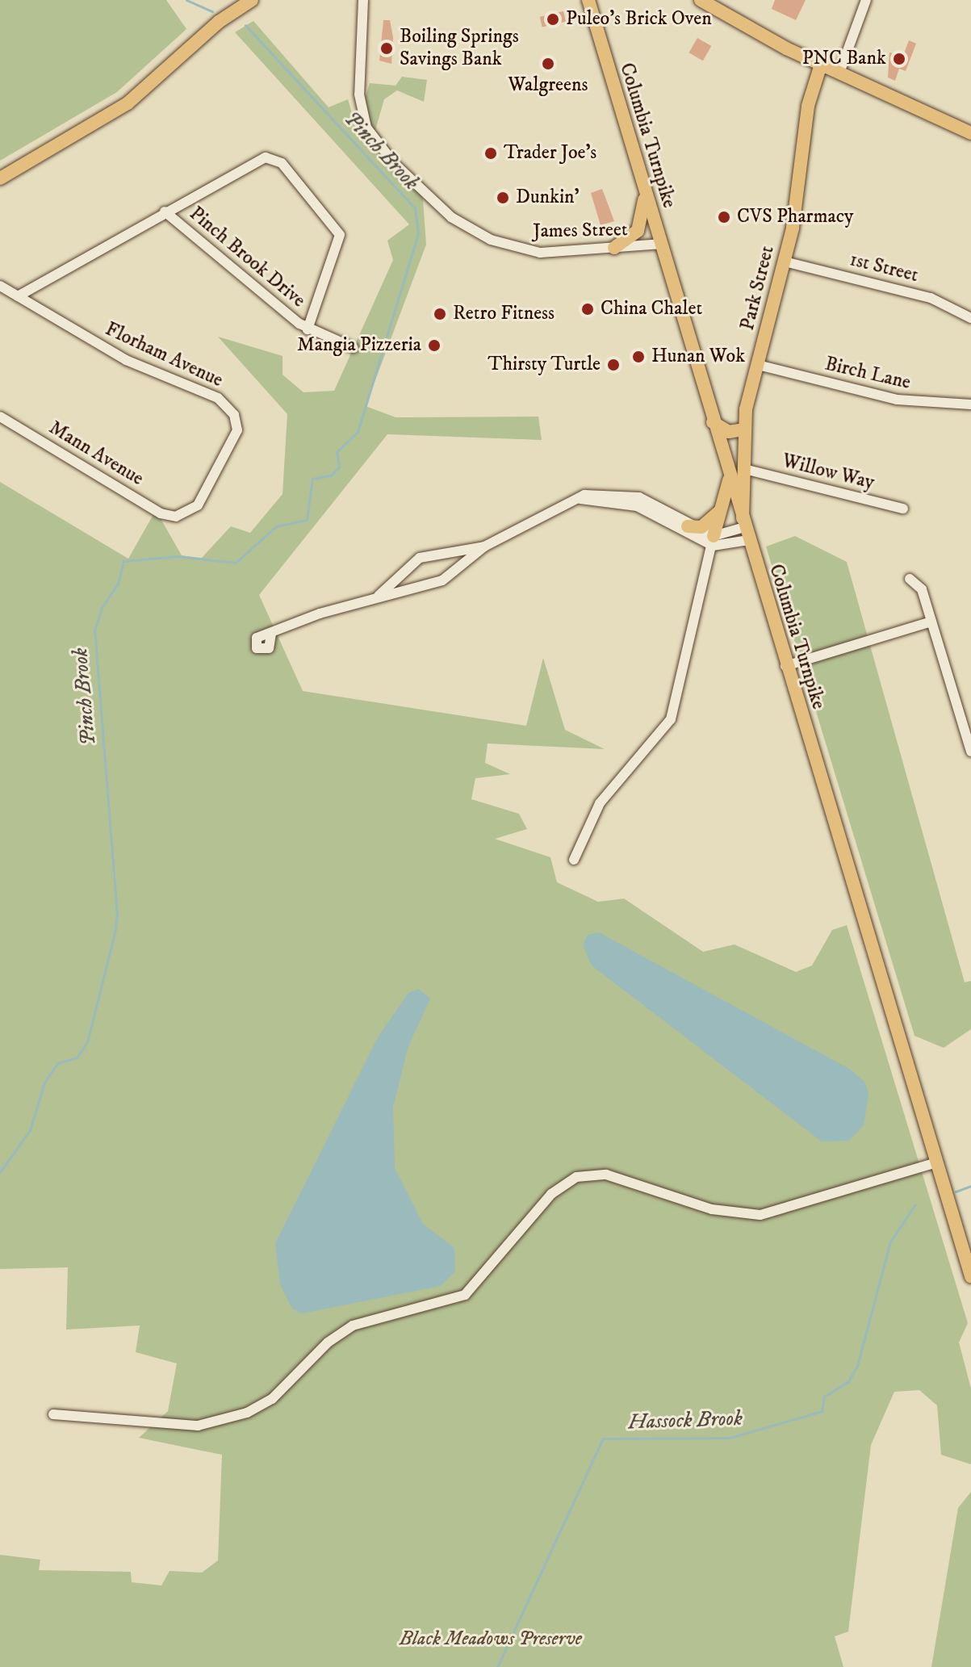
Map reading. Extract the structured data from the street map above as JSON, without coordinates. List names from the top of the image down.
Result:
{
  "streets": {
    "main road": ["Columbia Turnpike", "Park Street"],
    "street": [
      "James Street",
      "Pinch Brook Drive",
      "1st Street",
      "Florham Avenue",
      "Birch Lane",
      "Mann Avenue",
      "Willow Way"
    ]
  },
  "crossings": [
    ["Columbia Turnpike", "James Street"],
    ["Columbia Turnpike", "Park Street"],
    ["Pinch Brook Drive", "Florham Avenue"],
    ["1st Street", "Park Street"],
    ["Park Street", "Birch Lane"],
    ["Park Street", "Willow Way"],
    ["Florham Avenue", "Mann Avenue"]
  ],
  "water": ["Pinch Brook", "Hassock Brook"],
  "parks": ["Black Meadows Preserve"],
  "places": [
    "Puleo's Brick Oven",
    "Boiling Springs Savings Bank",
    "PNC Bank",
    "Walgreens",
    "Trader Joe's",
    "Dunkin'",
    "CVS Pharmacy",
    "China Chalet",
    "Retro Fitness",
    "Mangia Pizzeria",
    "Hunan Wok",
    "Thirsty Turtle"
  ]
}
